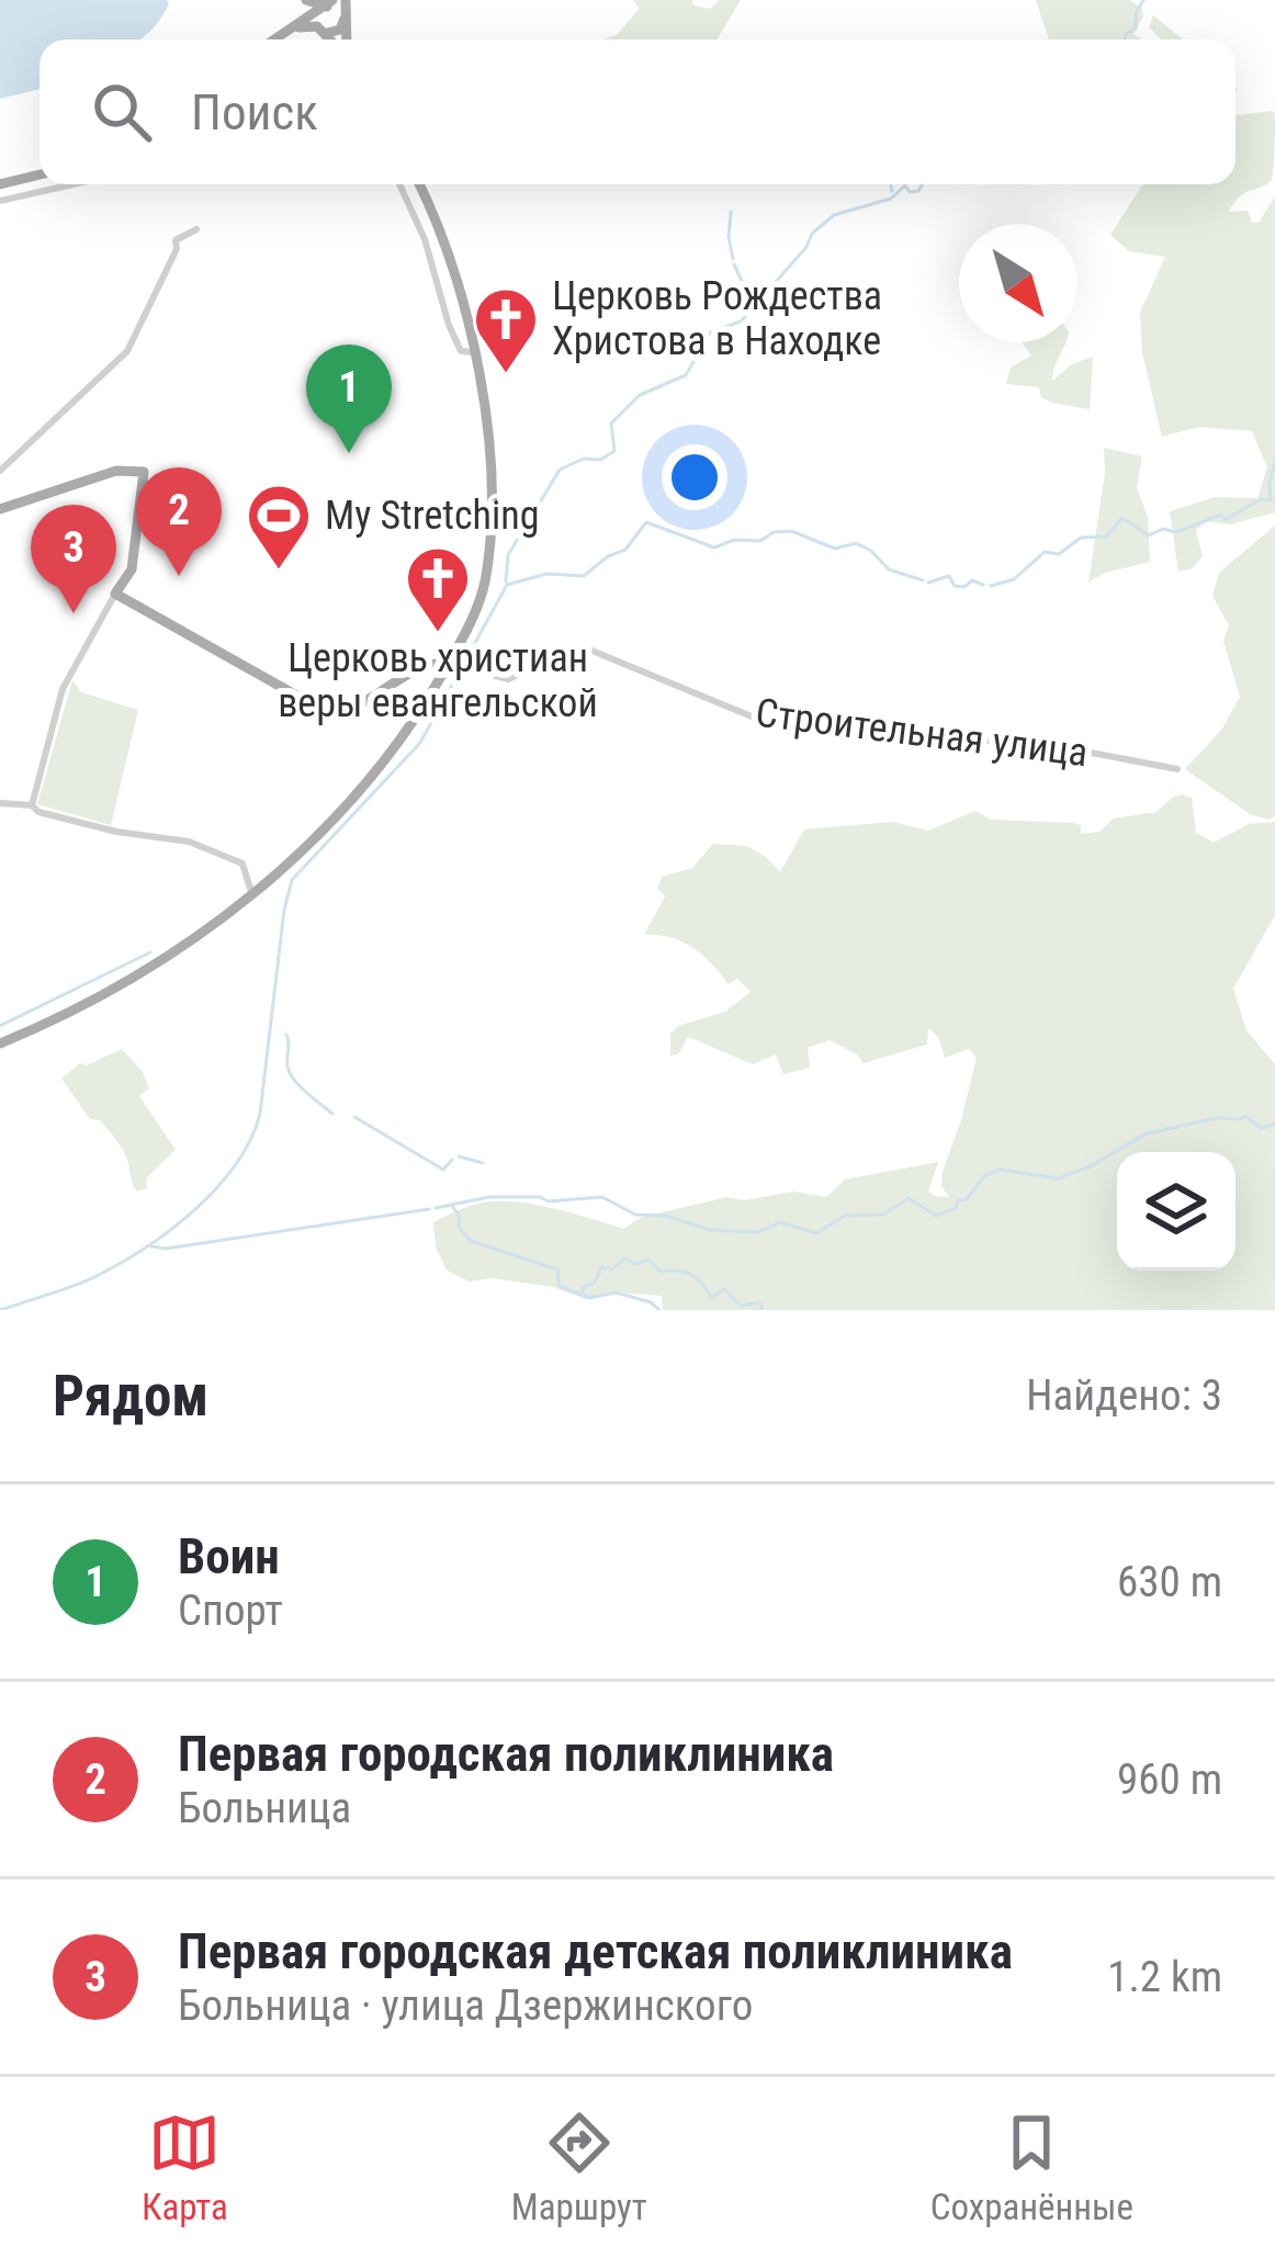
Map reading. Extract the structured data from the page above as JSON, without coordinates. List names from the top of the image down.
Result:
{
  "streets": {
    "street": ["Строительная улица"]
  },
  "places": {
    "church": ["Церковь Рождества Христова в Находке", "Церковь христиан веры евангельской"],
    "sports": ["My Stretching"]
  },
  "north": "bottom right",
  "page": {
    "search": "Поиск",
    "pins": ["1", "2", "3"],
    "heading": ["Рядом", "Найдено: 3"],
    "list": [
      {
        "mark": "1",
        "name": "Воин",
        "note": "Спорт",
        "value": "630 m"
      },
      {
        "mark": "2",
        "name": "Первая городская поликлиника",
        "note": "Больница",
        "value": "960 m"
      },
      {
        "mark": "3",
        "name": "Первая городская детская поликлиника",
        "note": "Больница · улица Дзержинского",
        "value": "1.2 km"
      }
    ],
    "nav": ["Карта", "Маршрут", "Сохранённые"]
  }
}
